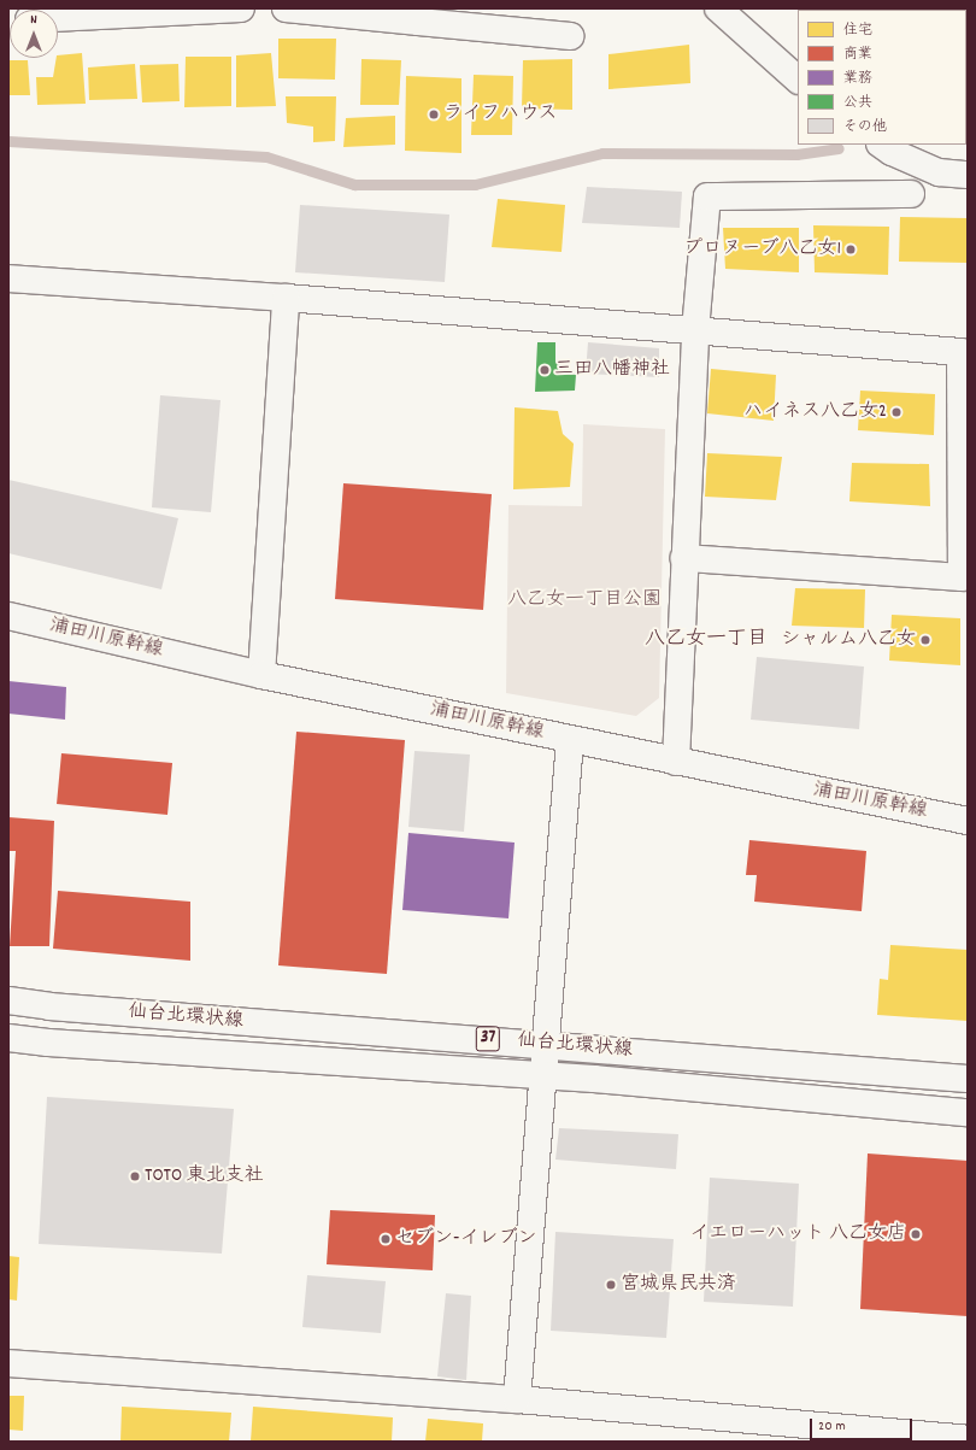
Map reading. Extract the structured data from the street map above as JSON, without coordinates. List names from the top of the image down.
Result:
{
  "streets": {
    "street": ["浦田川原幹線", "仙台北環状線", "37"]
  },
  "districts": ["八乙女一丁目"],
  "parks": ["八乙女一丁目公園"],
  "places": [
    "ライフハウス",
    "プロヌーブ八乙女1",
    "三田八幡神社",
    "ハイネス八乙女2",
    "シャルム八乙女",
    "TOTO 東北支社",
    "イエローハット 八乙女店",
    "セブン-イレブン",
    "宮城県民共済"
  ],
  "legend": [
    "住宅",
    "商業",
    "業務",
    "公共",
    "その他"
  ],
  "scale_bar": "20 m",
  "north": "top"
}
